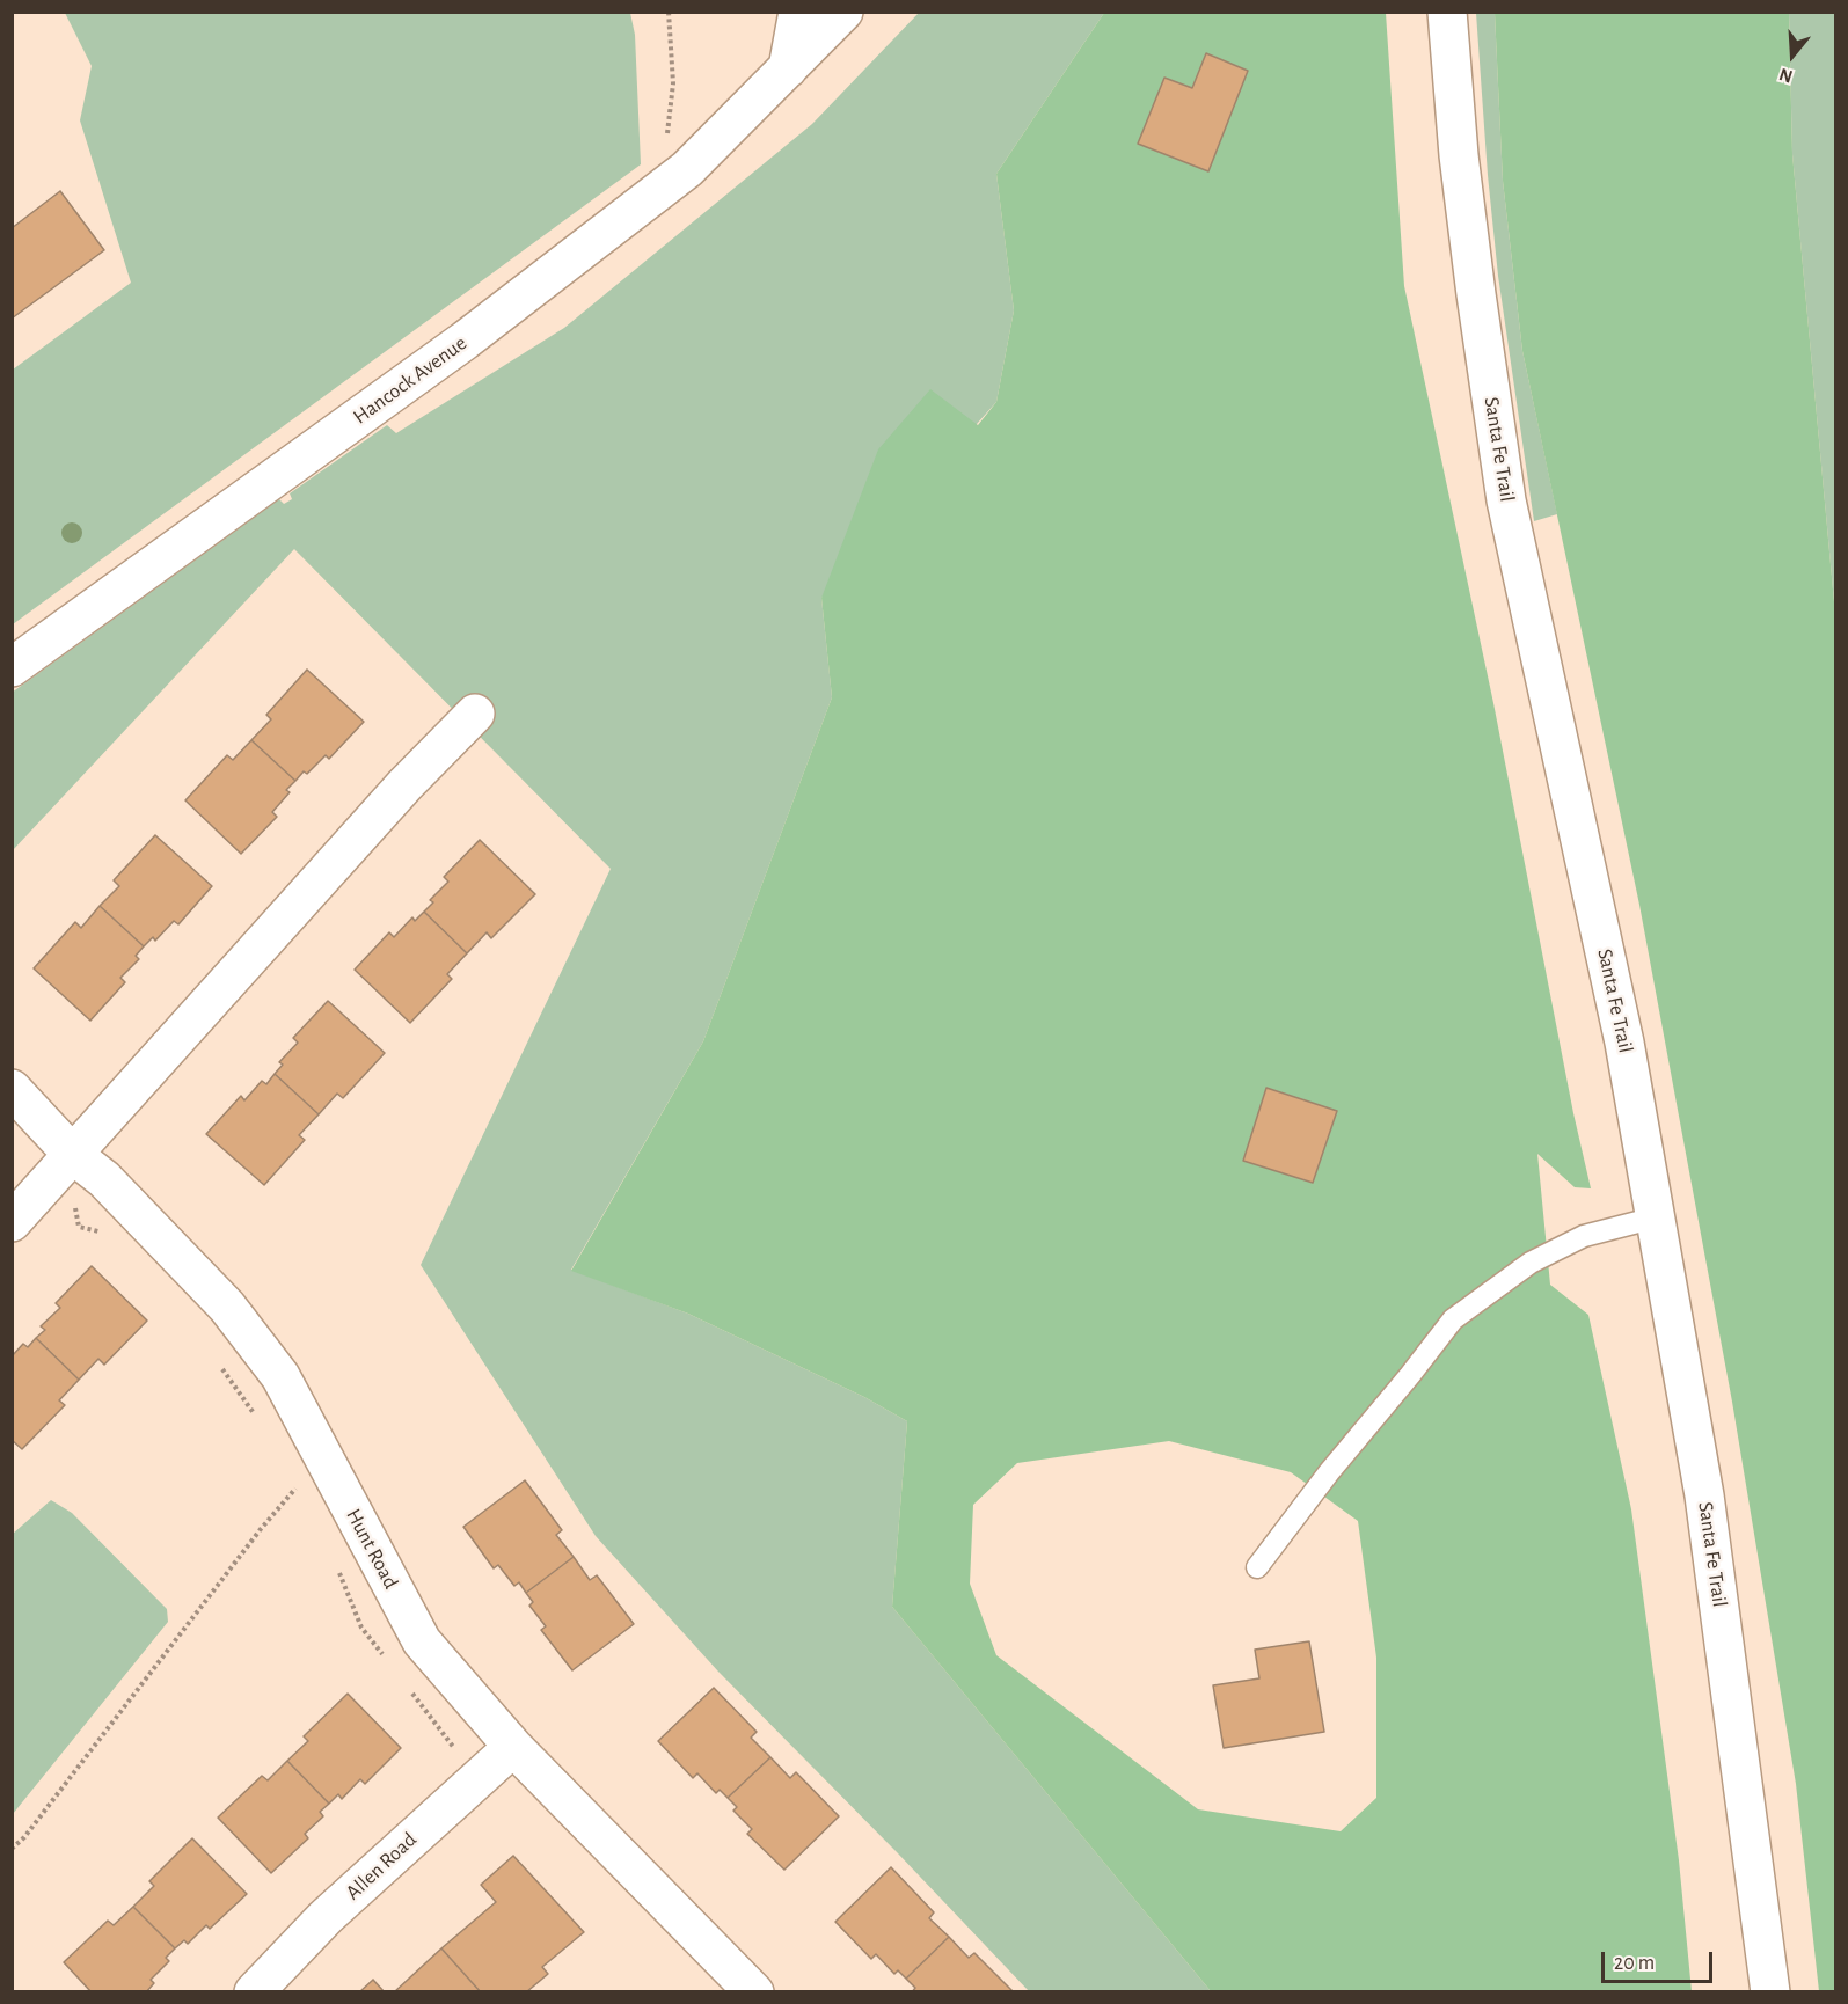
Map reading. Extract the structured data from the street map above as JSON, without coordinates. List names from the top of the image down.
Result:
{
  "streets": {
    "street": [
      "Hancock Avenue",
      "Santa Fe Trail",
      "Hunt Road",
      "Allen Road"
    ]
  },
  "crossings": [
    ["Hunt Road", "Allen Road"]
  ],
  "scale_bar": "20 m",
  "north": "bottom"
}
